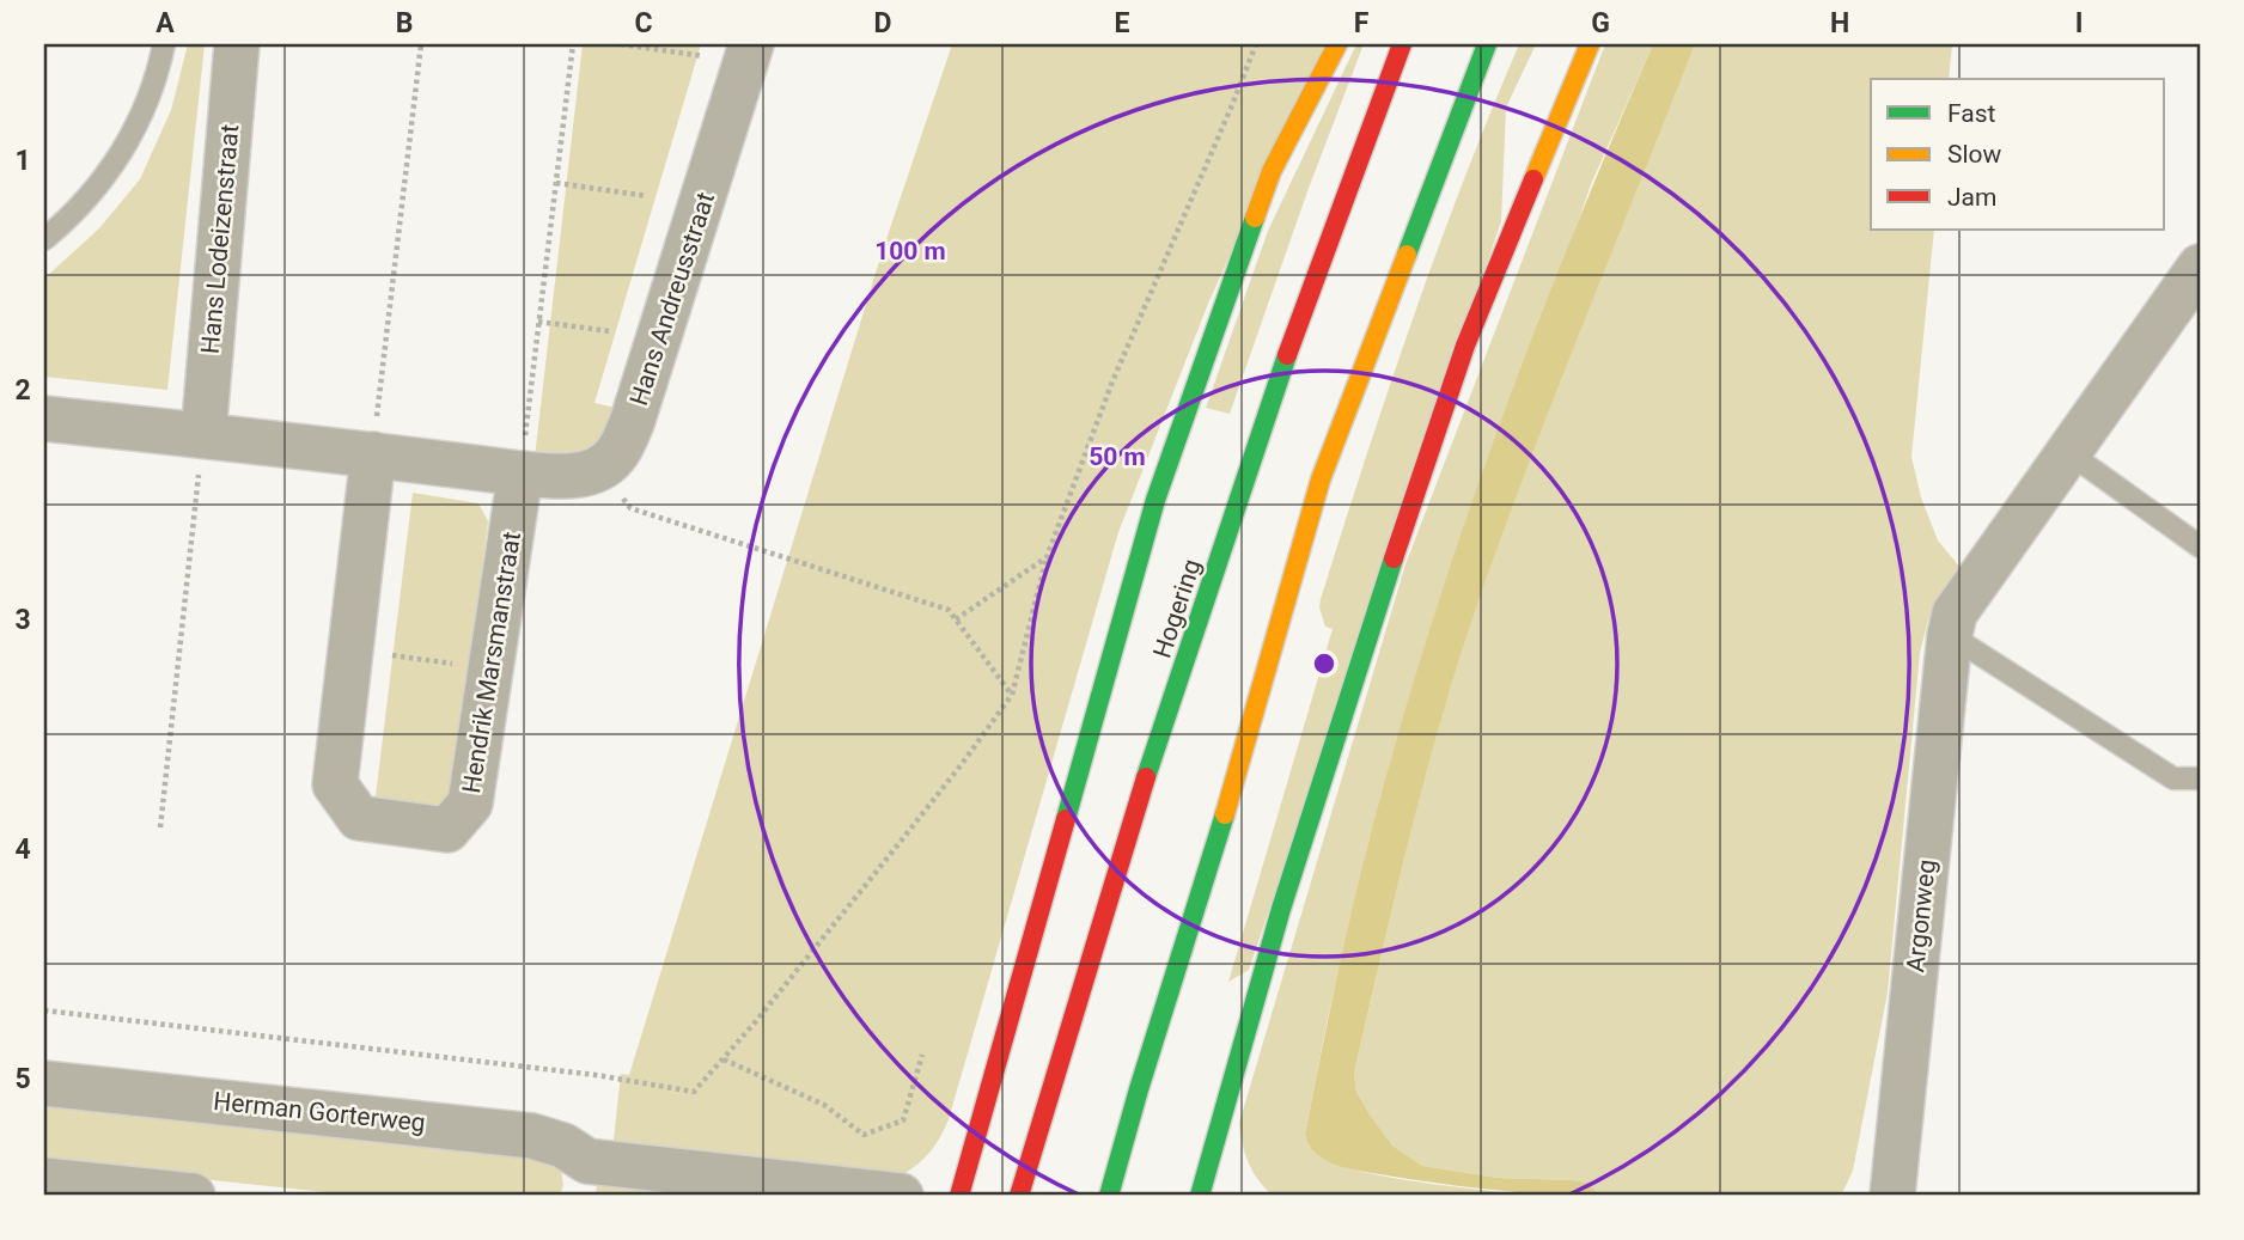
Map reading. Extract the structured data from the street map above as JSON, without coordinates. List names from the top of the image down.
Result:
{
  "streets": {
    "highway": ["Hogering"],
    "street": [
      "Hans Lodeizenstraat",
      "Hans Andreusstraat",
      "Hendrik Marsmanstraat",
      "Argonweg",
      "Herman Gorterweg"
    ]
  },
  "legend": ["Fast", "Slow", "Jam"],
  "grid": {
    "columns": [
      "A",
      "B",
      "C",
      "D",
      "E",
      "F",
      "G",
      "H",
      "I"
    ],
    "rows": [
      "1",
      "2",
      "3",
      "4",
      "5"
    ]
  },
  "rings": ["100 m", "50 m"]
}
